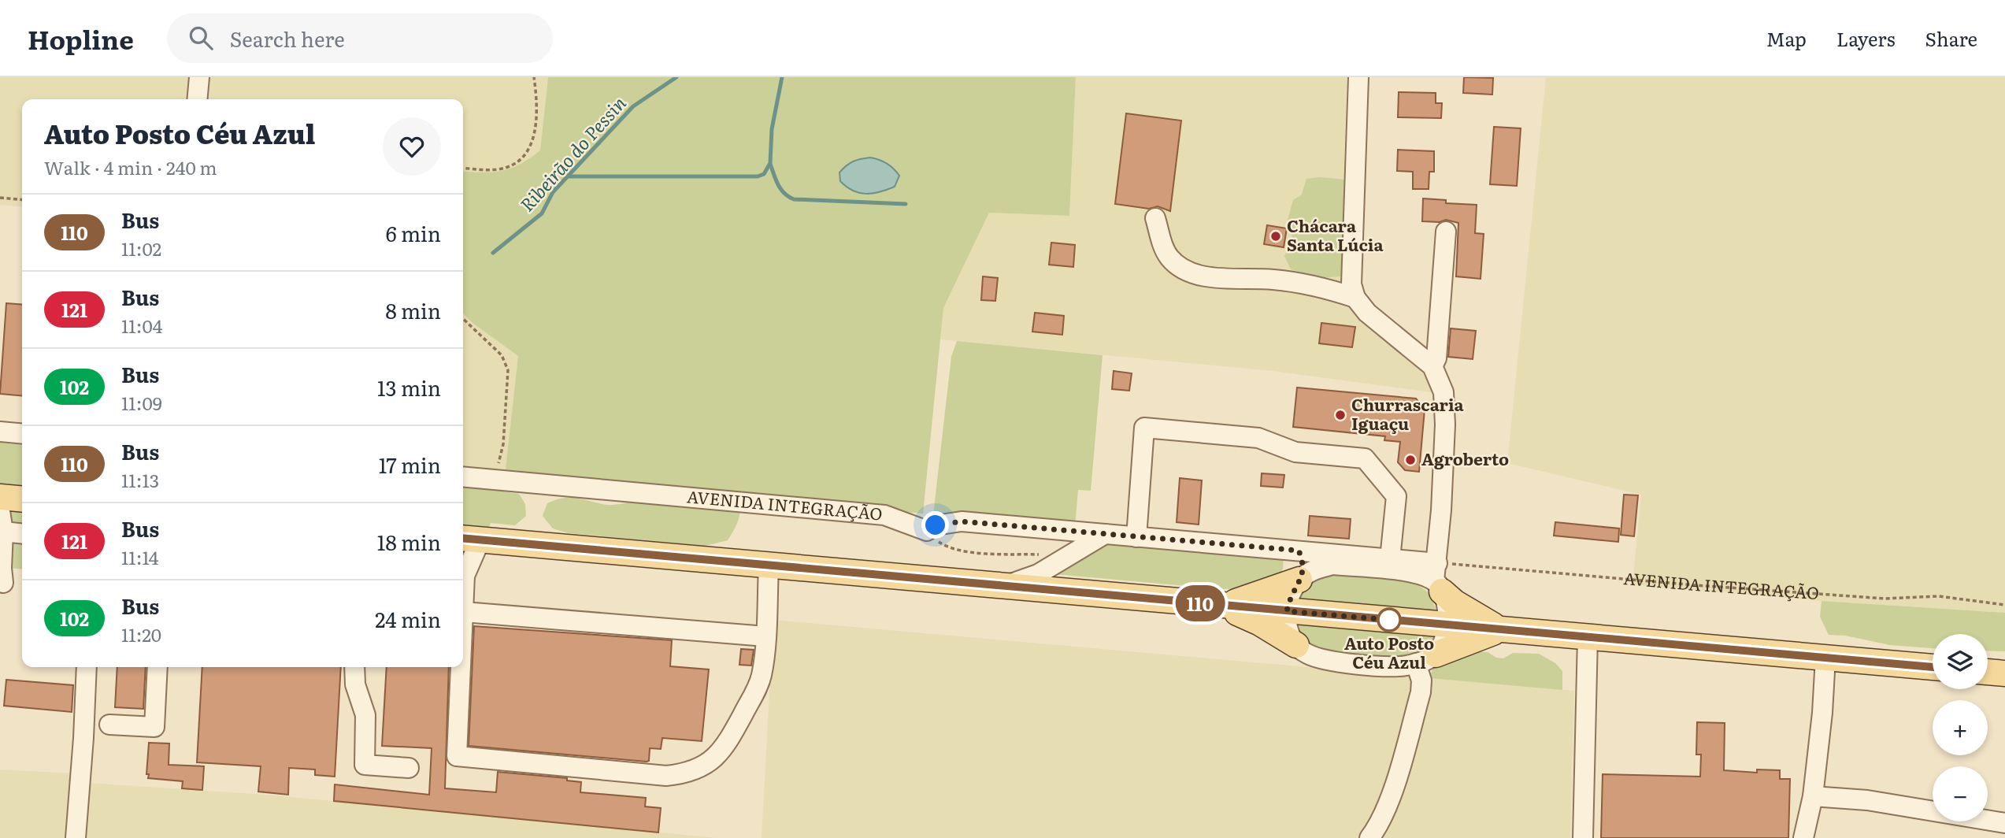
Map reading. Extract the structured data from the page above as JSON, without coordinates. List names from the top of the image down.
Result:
{
  "streets": {
    "street": ["AVENIDA INTEGRAÇÃO"]
  },
  "water": ["Ribeirão do Pessin"],
  "places": [
    "Chácara Santa Lúcia",
    "Churrascaria Iguaçu",
    "Agroberto",
    "Auto Posto Céu Azul"
  ],
  "lines": ["bus line 110"],
  "page": {
    "header": "Hopline",
    "search": "Search here",
    "nav": ["Map", "Layers", "Share"],
    "on_map": "110",
    "heading": ["Auto Posto Céu Azul", "Walk · 4 min · 240 m"],
    "list": [
      {
        "mark": "110",
        "name": "Bus",
        "note": "11:02",
        "value": "6 min"
      },
      {
        "mark": "121",
        "name": "Bus",
        "note": "11:04",
        "value": "8 min"
      },
      {
        "mark": "102",
        "name": "Bus",
        "note": "11:09",
        "value": "13 min"
      },
      {
        "mark": "110",
        "name": "Bus",
        "note": "11:13",
        "value": "17 min"
      },
      {
        "mark": "121",
        "name": "Bus",
        "note": "11:14",
        "value": "18 min"
      },
      {
        "mark": "102",
        "name": "Bus",
        "note": "11:20",
        "value": "24 min"
      }
    ],
    "map_buttons": ["+", "−"]
  }
}
